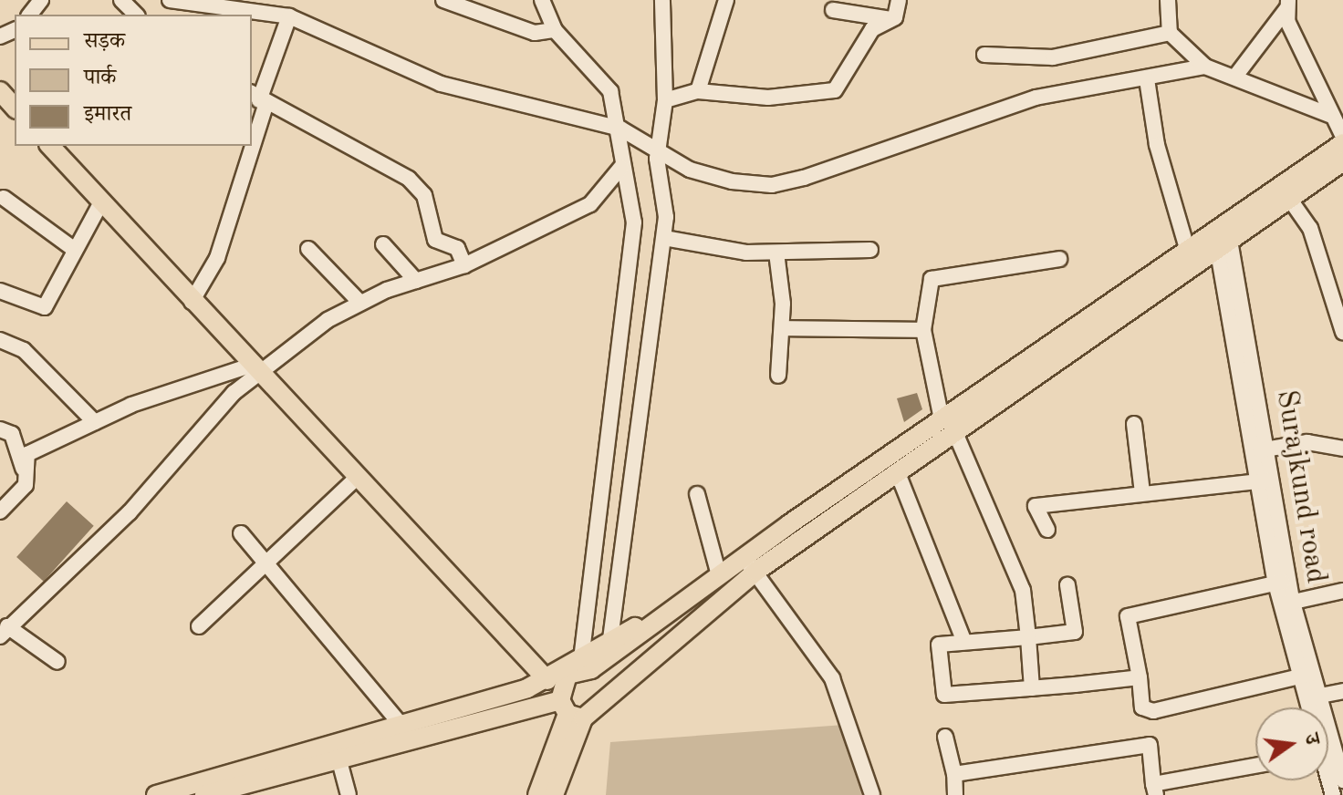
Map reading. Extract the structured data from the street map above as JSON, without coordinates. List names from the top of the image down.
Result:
{
  "streets": {
    "street": ["Surajkund road"]
  },
  "legend": ["सड़क", "पार्क", "इमारत"],
  "north": "right"
}
